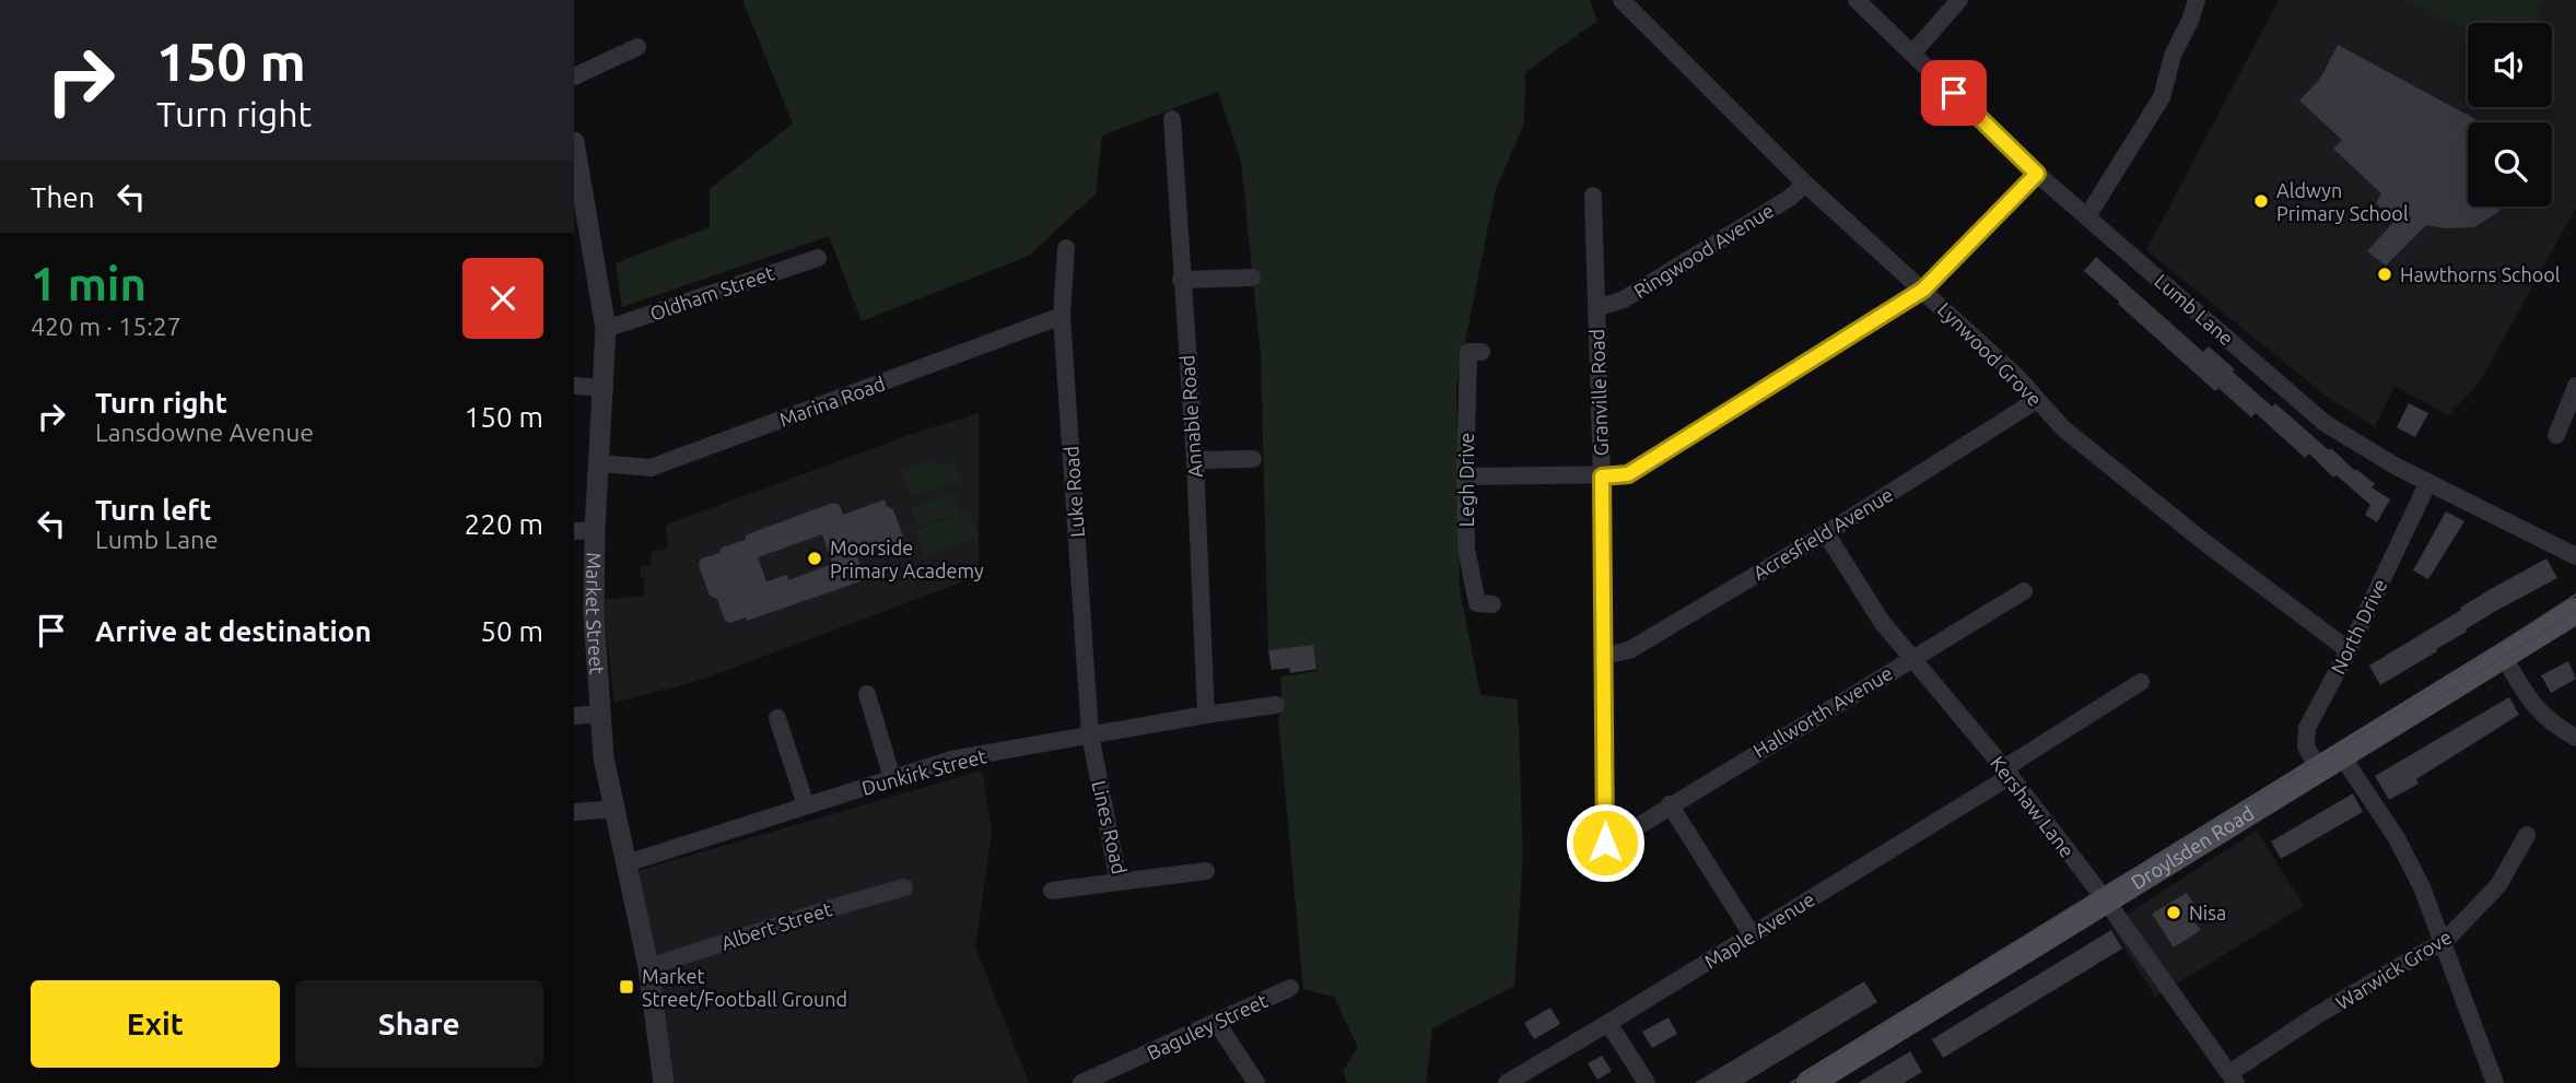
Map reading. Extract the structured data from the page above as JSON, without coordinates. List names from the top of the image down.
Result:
{
  "streets": {
    "main road": ["Droylsden Road"],
    "street": [
      "Ringwood Avenue",
      "Oldham Street",
      "Lumb Lane",
      "Lynwood Grove",
      "Granville Road",
      "Marina Road",
      "Annable Road",
      "Legh Drive",
      "Luke Road",
      "Acresfield Avenue",
      "Market Street",
      "North Drive",
      "Hallworth Avenue",
      "Dunkirk Street",
      "Kershaw Lane",
      "Lines Road",
      "Albert Street",
      "Maple Avenue",
      "Warwick Grove",
      "Baguley Street"
    ]
  },
  "crossings": [
    ["Ringwood Avenue", "Lynwood Grove"],
    ["Ringwood Avenue", "Granville Road"],
    ["Oldham Street", "Market Street"],
    ["Lumb Lane", "North Drive"],
    ["Lynwood Grove", "Acresfield Avenue"],
    ["Lynwood Grove", "North Drive"],
    ["Granville Road", "Acresfield Avenue"],
    ["Granville Road", "Hallworth Avenue"],
    ["Marina Road", "Luke Road"],
    ["Marina Road", "Market Street"],
    ["Annable Road", "Dunkirk Street"],
    ["Luke Road", "Dunkirk Street"],
    ["Luke Road", "Lines Road"],
    ["Acresfield Avenue", "Kershaw Lane"],
    ["Market Street", "Dunkirk Street"],
    ["Market Street", "Albert Street"],
    ["North Drive", "Droylsden Road"],
    ["Hallworth Avenue", "Kershaw Lane"],
    ["Dunkirk Street", "Lines Road"],
    ["Kershaw Lane", "Droylsden Road"],
    ["Kershaw Lane", "Maple Avenue"],
    ["Kershaw Lane", "Warwick Grove"]
  ],
  "places": {
    "other": [
      "Aldwyn Primary School",
      "Hawthorns School",
      "Moorside Primary Academy",
      "Nisa"
    ],
    "transit": ["Market Street/Football Ground"]
  },
  "page": {
    "turn": ["150 m", "Turn right"],
    "then": "Then",
    "heading": ["1 min", "420 m · 15:27"],
    "list": [
      {
        "name": "Turn right",
        "note": "Lansdowne Avenue",
        "value": "150 m"
      },
      {
        "name": "Turn left",
        "note": "Lumb Lane",
        "value": "220 m"
      },
      {
        "name": "Arrive at destination",
        "value": "50 m"
      }
    ],
    "buttons": ["Exit", "Share"]
  }
}
